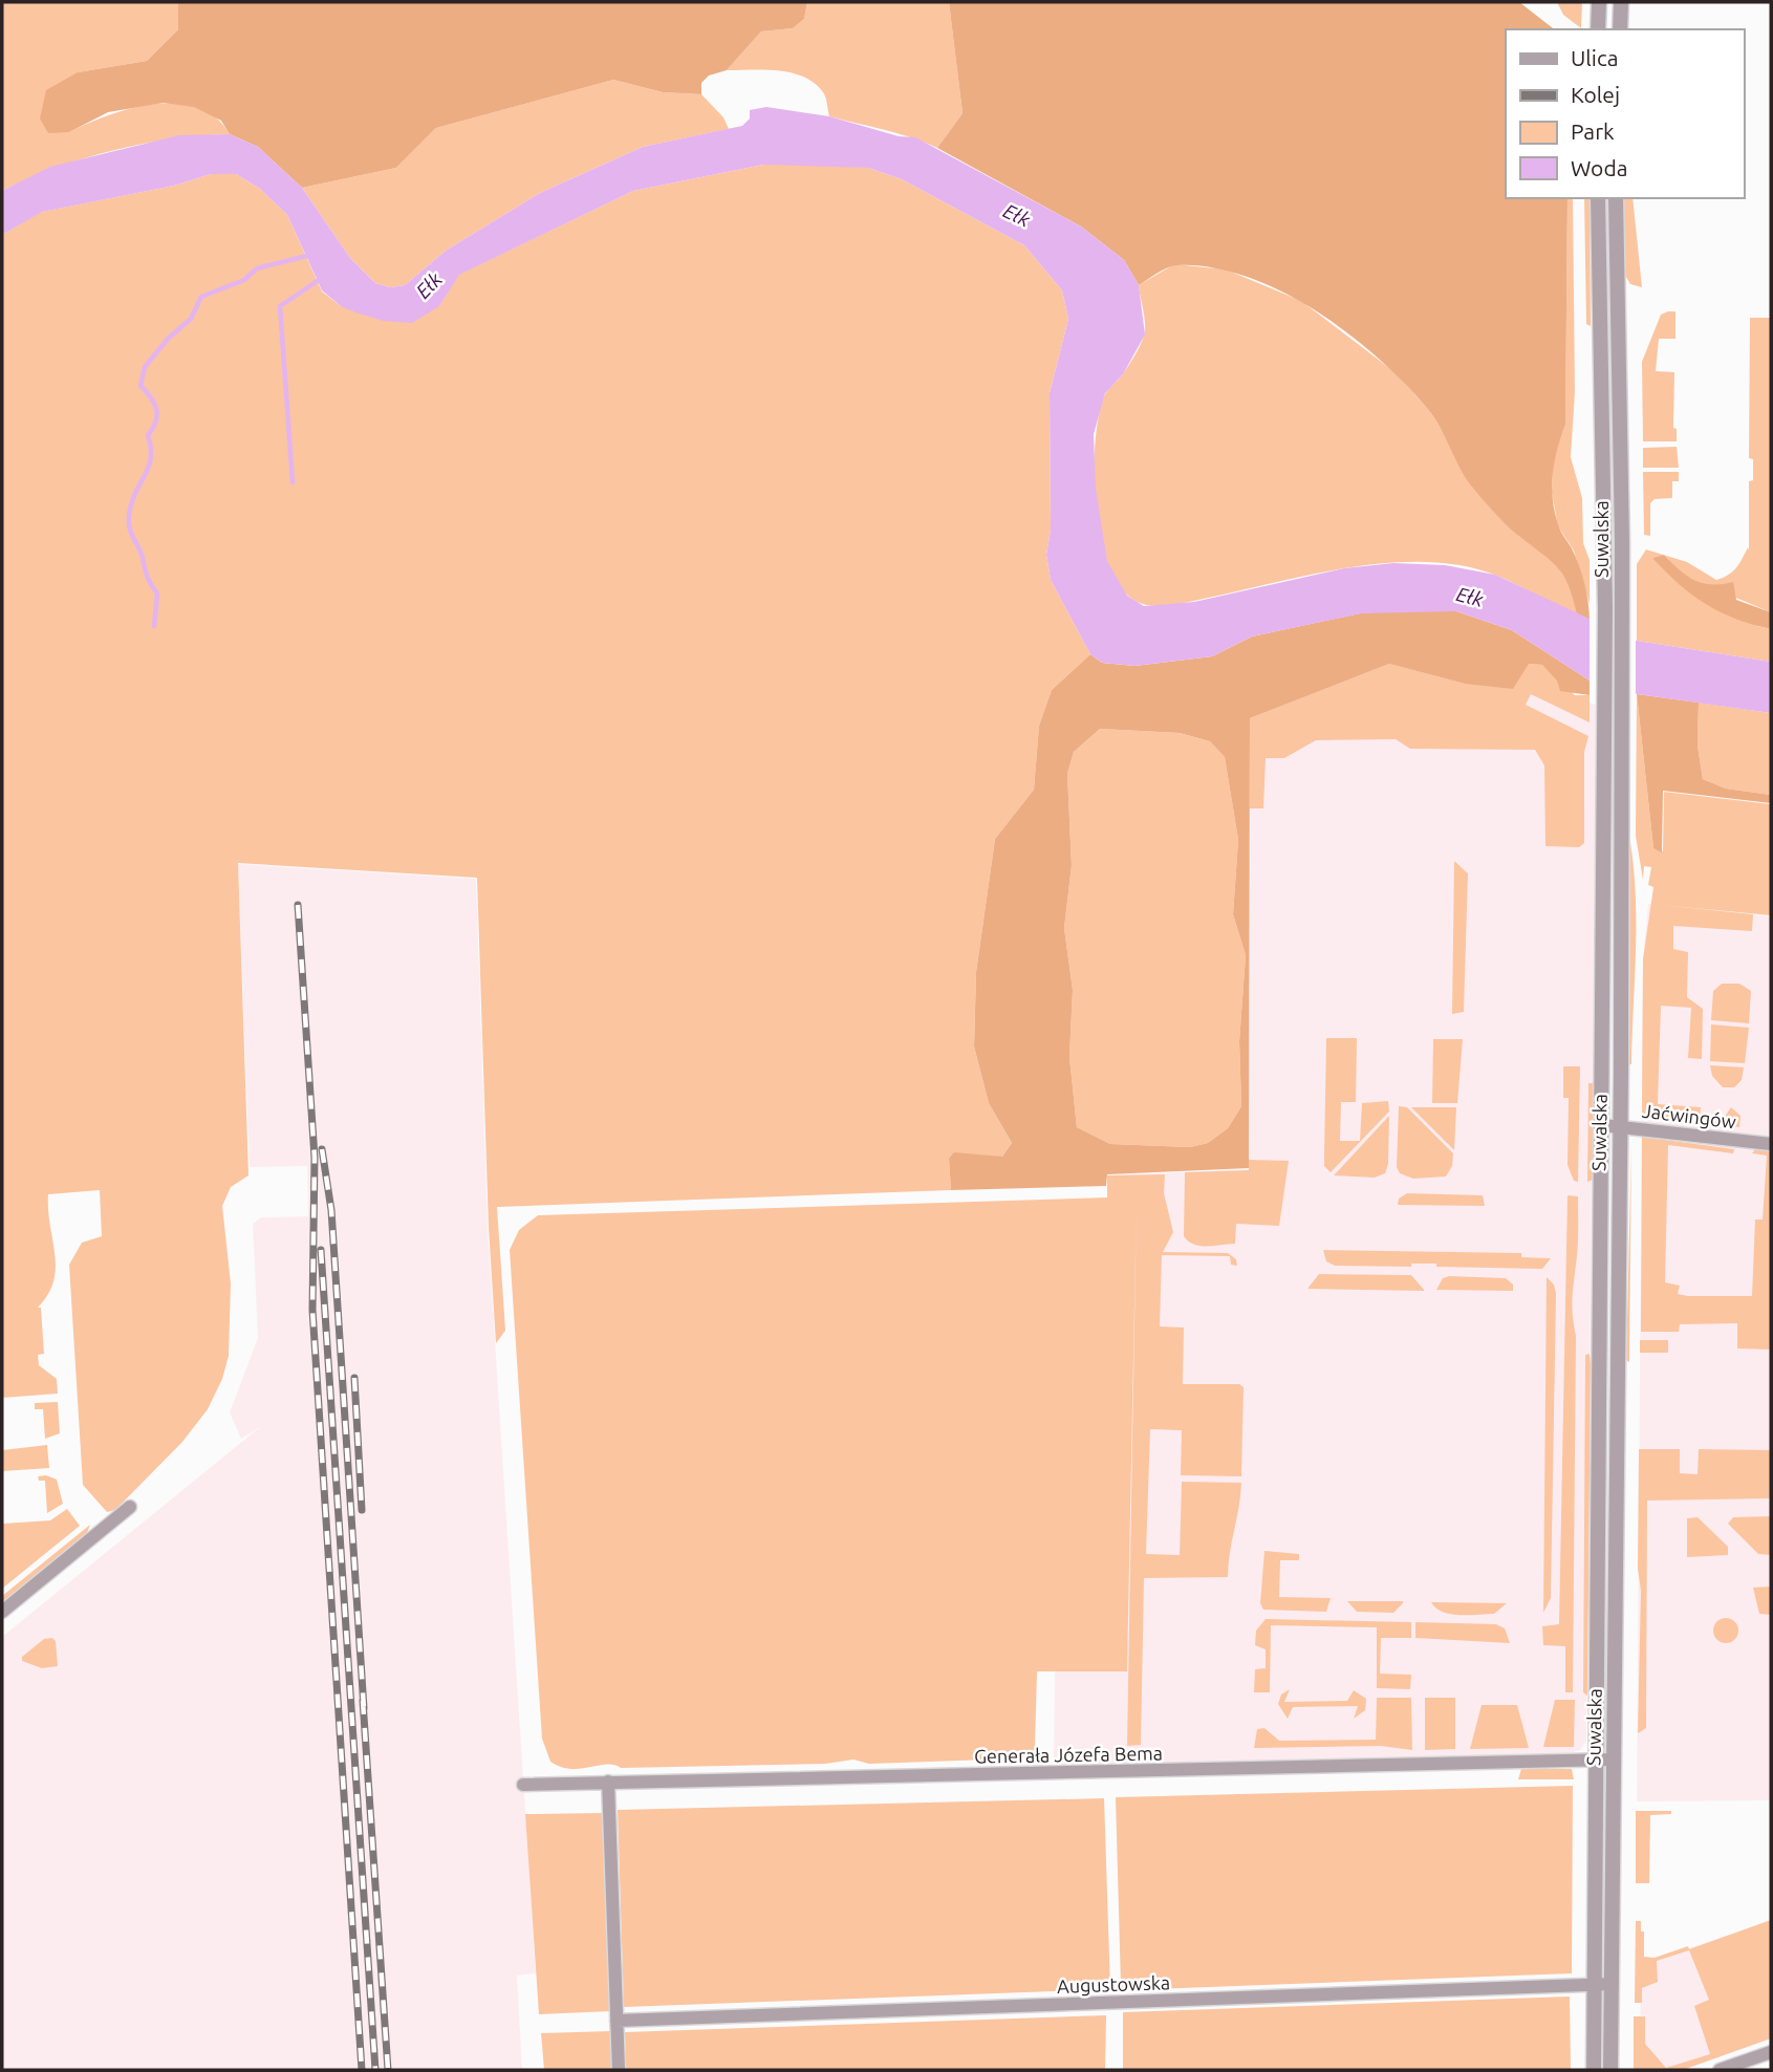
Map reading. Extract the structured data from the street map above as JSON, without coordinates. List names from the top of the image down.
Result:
{
  "streets": {
    "street": [
      "Suwalska",
      "Jaćwingów",
      "Generała Józefa Bema",
      "Augustowska"
    ]
  },
  "crossings": [
    ["Suwalska", "Jaćwingów"],
    ["Suwalska", "Generała Józefa Bema"],
    ["Suwalska", "Augustowska"]
  ],
  "water": ["Ełk"],
  "legend": [
    "Ulica",
    "Kolej",
    "Park",
    "Woda"
  ]
}
